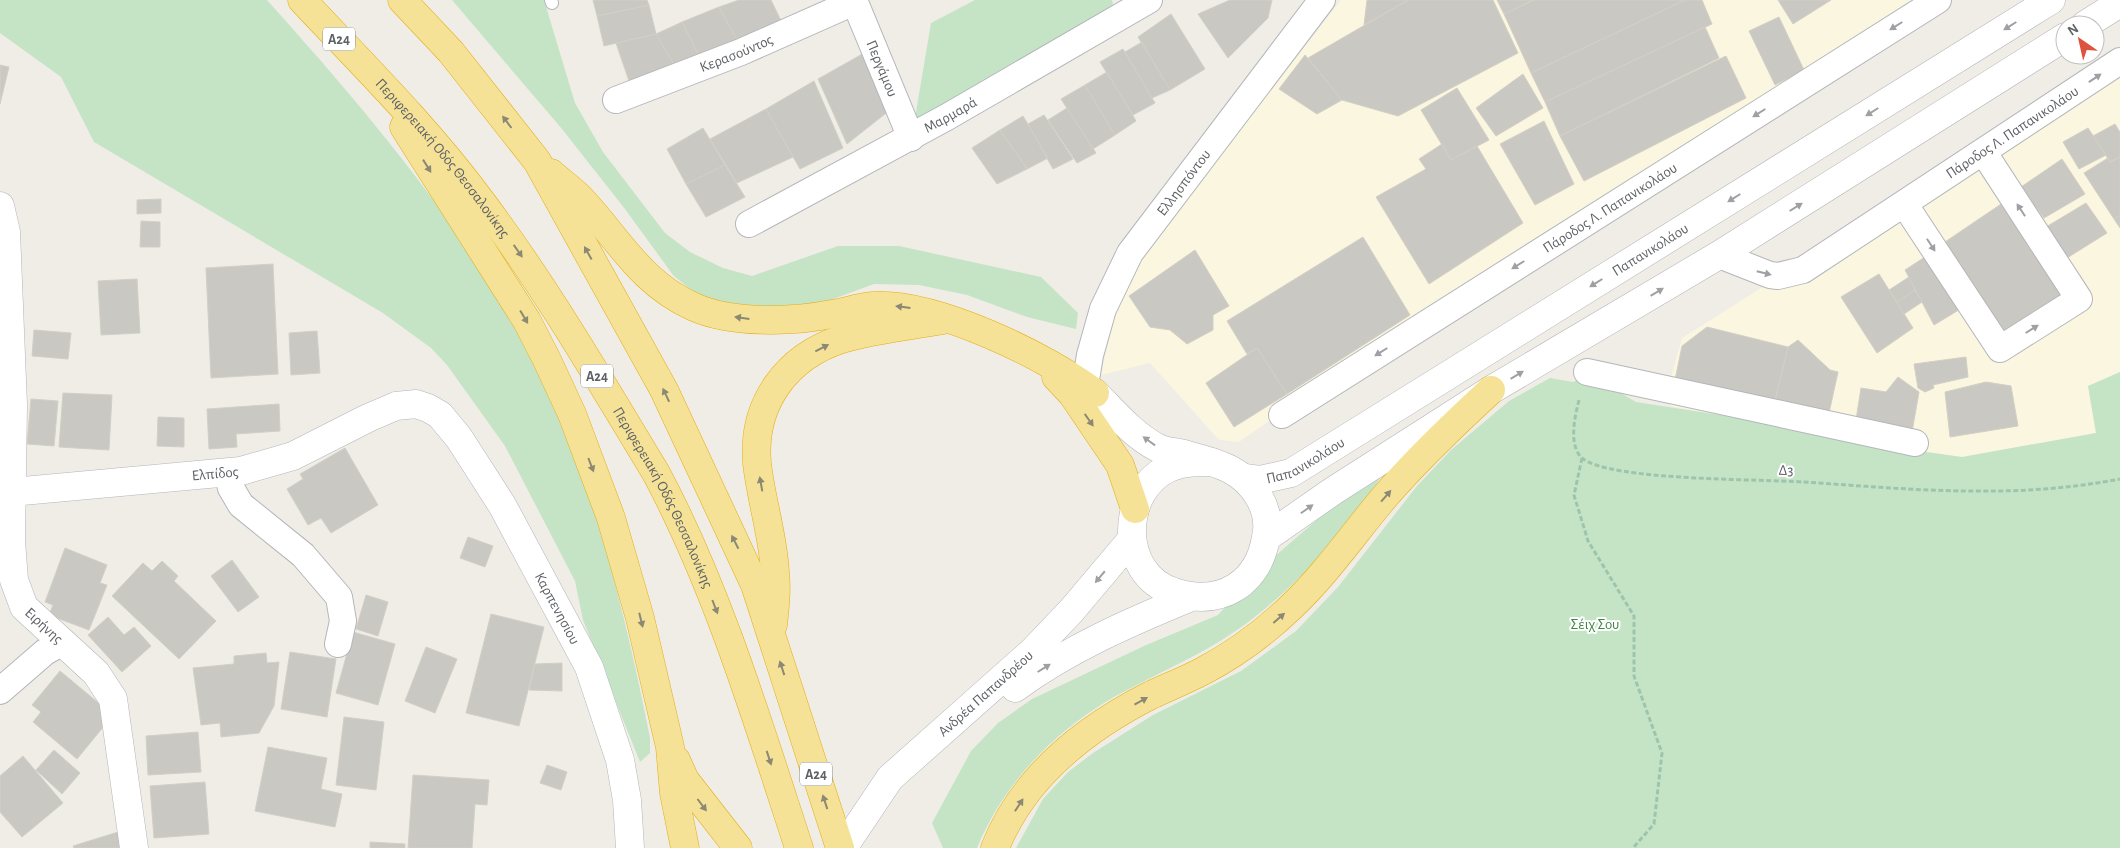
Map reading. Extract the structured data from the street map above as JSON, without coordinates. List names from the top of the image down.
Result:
{
  "streets": {
    "highway": ["Α24", "Περιφερειακή Οδός Θεσσαλονίκης"],
    "main road": [
      "Παπανικολάου",
      "Ελπίδος",
      "Καρπενησίου",
      "Ειρήνης",
      "Ανδρέα Παπανδρέου"
    ],
    "street": [
      "Κερασούντος",
      "Περγάμου",
      "Μαρμαρά",
      "Πάροδος Λ. Παπανικολάου",
      "Ελλησπόντου"
    ],
    "path": ["Δ3"]
  },
  "crossings": [
    ["Α24", "Ανδρέα Παπανδρέου"],
    ["Κερασούντος", "Περγάμου"],
    ["Περγάμου", "Μαρμαρά"],
    ["Παπανικολάου", "Ανδρέα Παπανδρέου"],
    ["Ελπίδος", "Καρπενησίου"],
    ["Ελπίδος", "Ειρήνης"]
  ],
  "parks": ["Σέιχ Σου"],
  "north": "top left"
}
